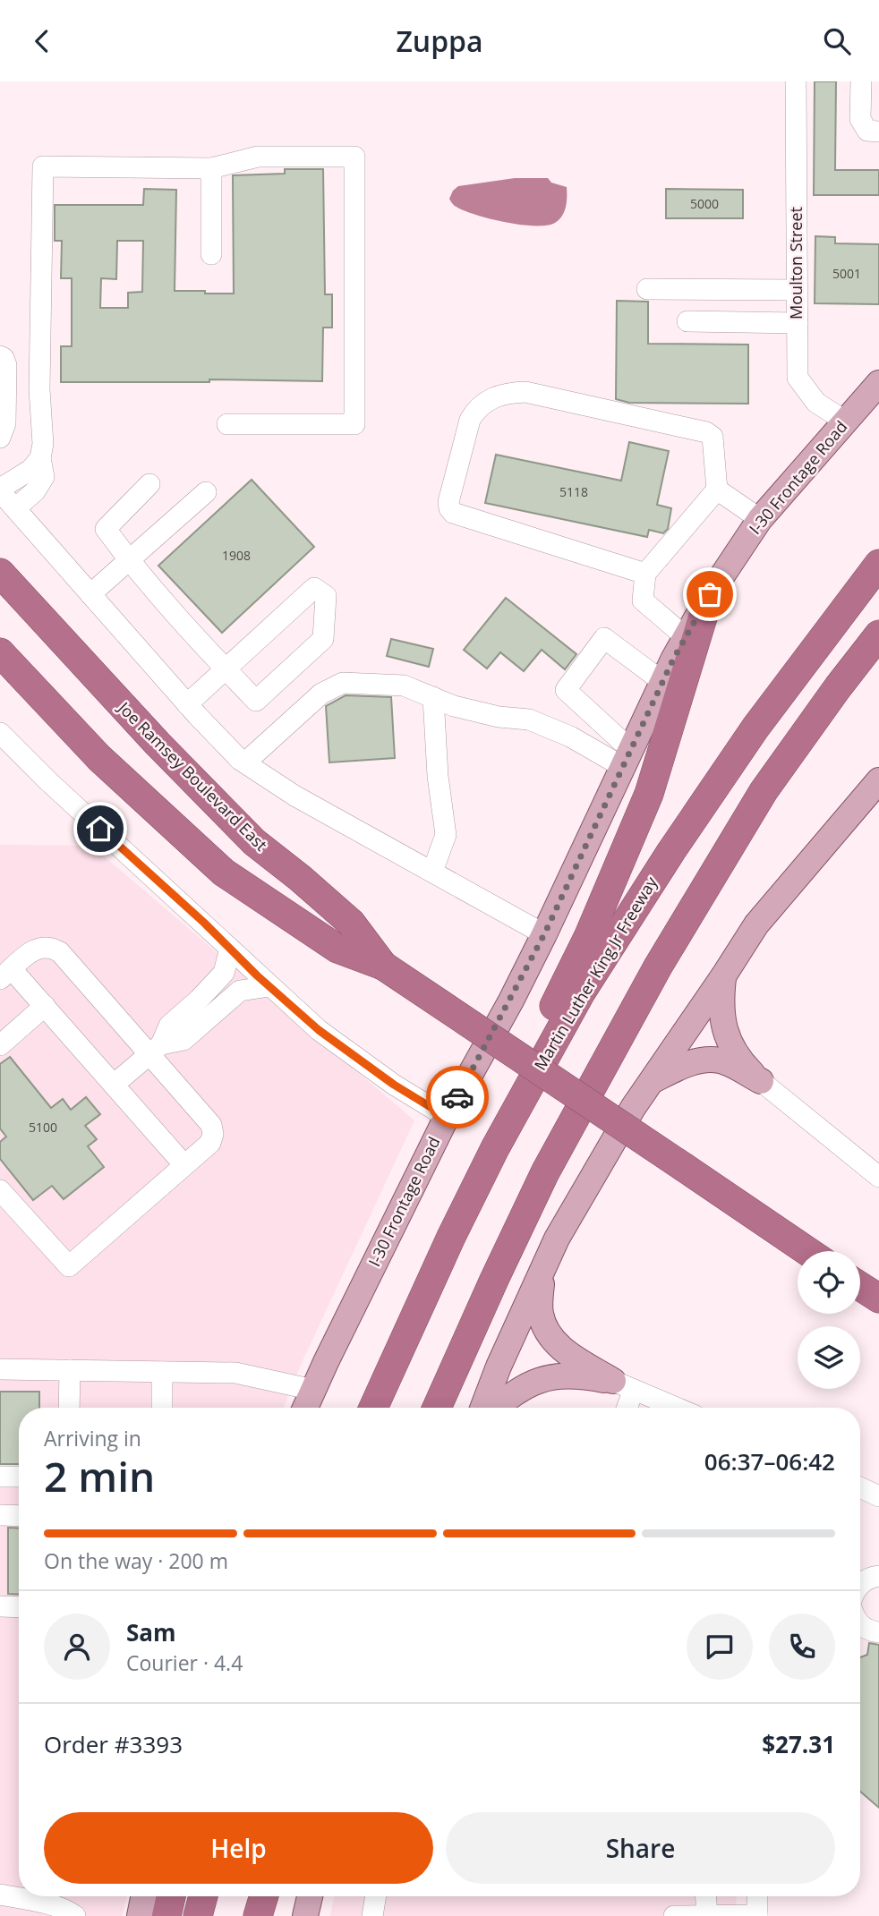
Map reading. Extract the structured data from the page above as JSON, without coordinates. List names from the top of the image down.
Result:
{
  "streets": {
    "highway": ["Joe Ramsey Boulevard East", "Martin Luther King Jr Freeway"],
    "main road": ["I-30 Frontage Road"],
    "street": ["Moulton Street"]
  },
  "crossings": [
    ["Moulton Street", "I-30 Frontage Road"]
  ],
  "house_numbers": [
    "5000",
    "5001",
    "5118",
    "1908",
    "5100"
  ],
  "page": {
    "header": "Zuppa",
    "heading": ["2 min", "Arriving in", "06:37–06:42"],
    "panel": [
      "Sam",
      "Courier · 4.4",
      "Order #3393",
      "$27.31"
    ],
    "bar": "On the way · 200 m",
    "buttons": ["Help", "Share"]
  }
}
